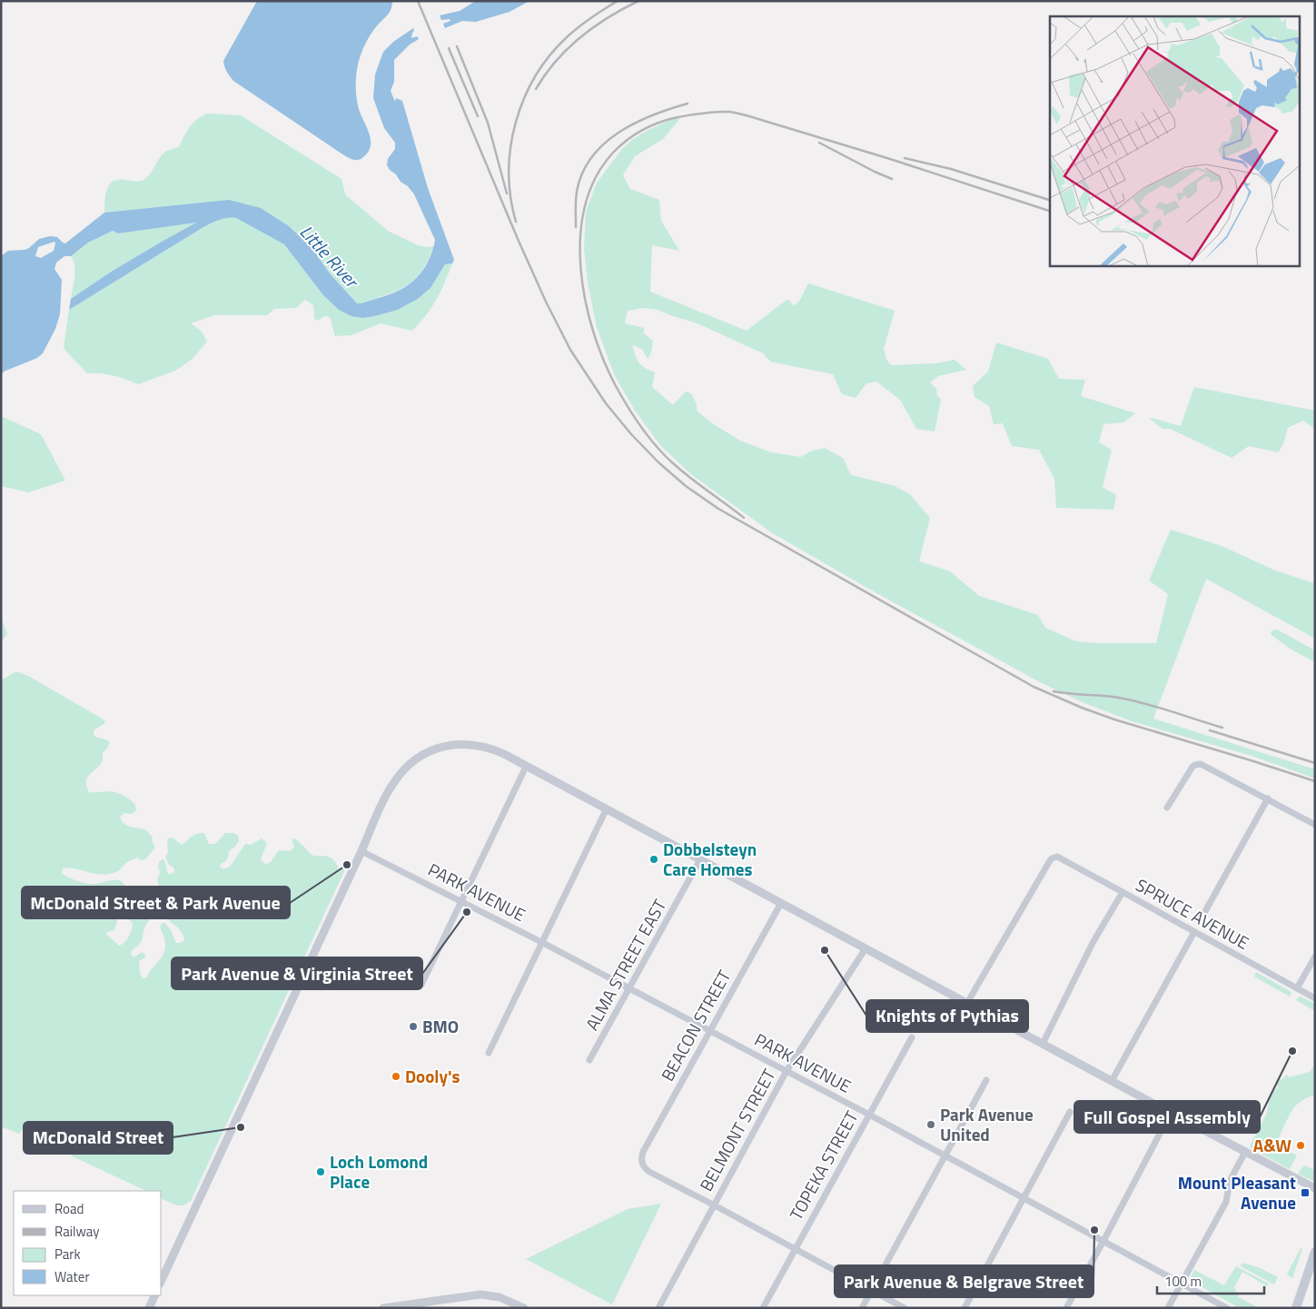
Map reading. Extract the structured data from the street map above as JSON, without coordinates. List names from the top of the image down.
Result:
{
  "streets": {
    "street": [
      "PARK AVENUE",
      "SPRUCE AVENUE",
      "ALMA STREET EAST",
      "BEACON STREET",
      "BELMONT STREET",
      "TOPEKA STREET"
    ]
  },
  "crossings": [
    ["PARK AVENUE", "ALMA STREET EAST"],
    ["PARK AVENUE", "BEACON STREET"],
    ["PARK AVENUE", "BELMONT STREET"],
    ["PARK AVENUE", "TOPEKA STREET"],
    ["BEACON STREET", "BELMONT STREET"]
  ],
  "water": ["Little River"],
  "places": {
    "other": [
      "Dobbelsteyn Care Homes",
      "McDonald Street & Park Avenue",
      "Park Avenue & Virginia Street",
      "Knights of Pythias",
      "BMO",
      "Full Gospel Assembly",
      "Dooly's",
      "Park Avenue United",
      "McDonald Street",
      "A&W",
      "Loch Lomond Place",
      "Park Avenue & Belgrave Street"
    ],
    "transit": ["Mount Pleasant Avenue"]
  },
  "legend": [
    "Road",
    "Railway",
    "Park",
    "Water"
  ],
  "scale_bar": "100 m"
}
